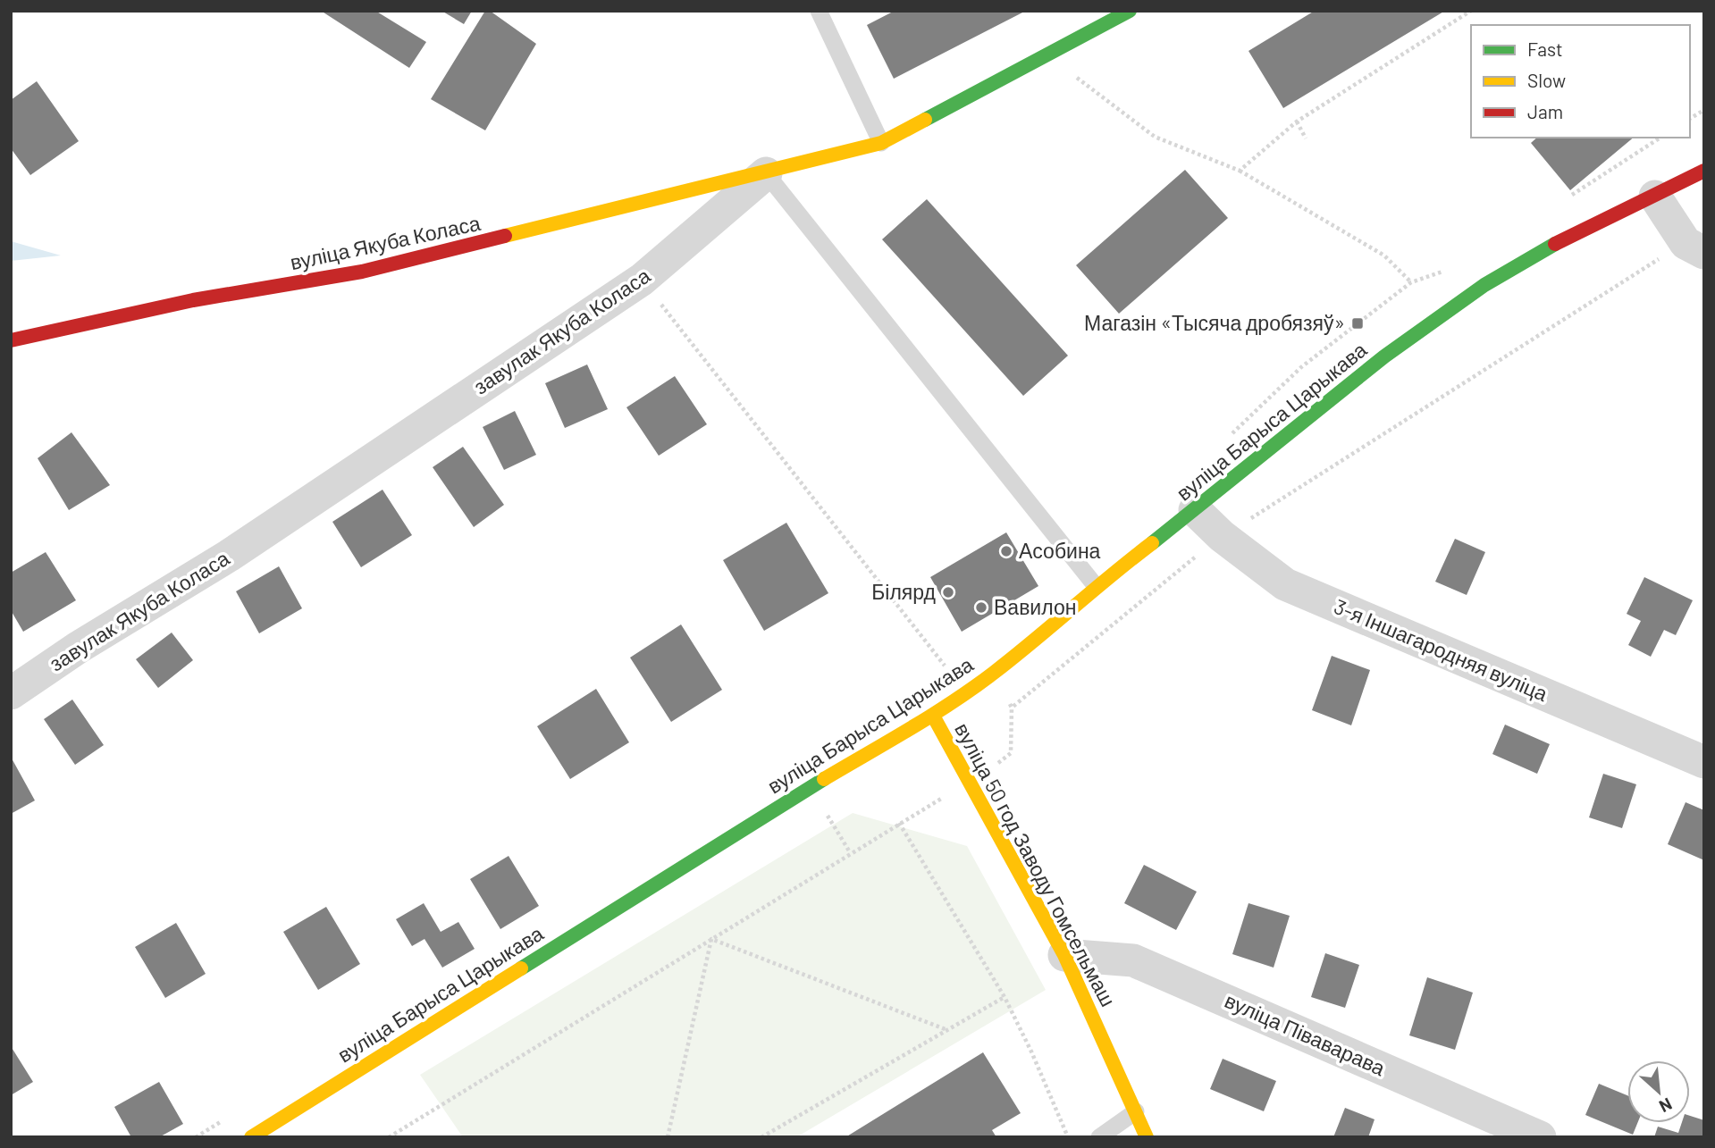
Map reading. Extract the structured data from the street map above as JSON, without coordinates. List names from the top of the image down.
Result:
{
  "streets": {
    "main road": [
      "вуліца Якуба Коласа",
      "завулак Якуба Коласа",
      "вуліца Барыса Царыкава",
      "вуліца 50 год Заводу Гомсельмаш"
    ],
    "street": ["3-я Іншагародняя вуліца", "вуліца Піваварава"]
  },
  "crossings": [
    ["вуліца Якуба Коласа", "завулак Якуба Коласа"],
    ["вуліца Барыса Царыкава", "3-я Іншагародняя вуліца"],
    ["вуліца Барыса Царыкава", "вуліца 50 год Заводу Гомсельмаш"],
    ["вуліца 50 год Заводу Гомсельмаш", "вуліца Піваварава"]
  ],
  "places": {
    "transit": ["Магазін «Тысяча дробязяў»"],
    "other": ["Асобина", "Білярд", "Вавилон"]
  },
  "legend": ["Fast", "Slow", "Jam"],
  "north": "bottom right"
}
